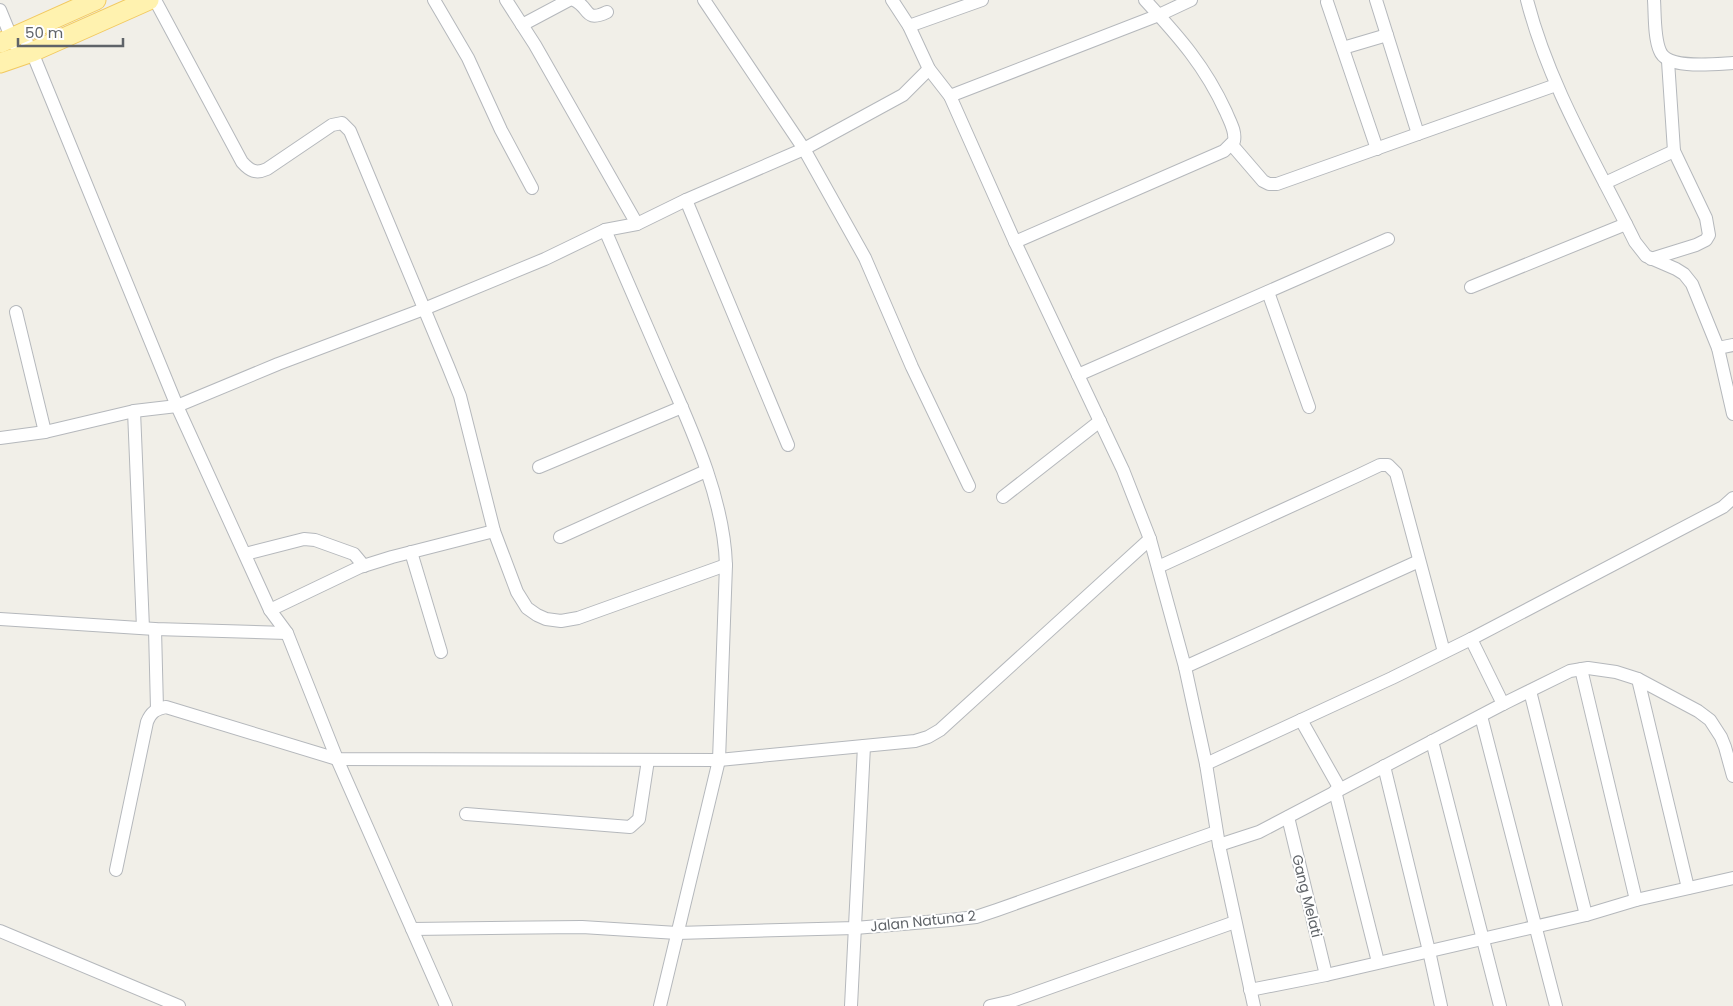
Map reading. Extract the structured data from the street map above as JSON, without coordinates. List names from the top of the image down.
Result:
{
  "streets": {
    "street": ["Gang Melati", "Jalan Natuna 2"]
  },
  "crossings": [
    ["Gang Melati", "Jalan Natuna 2"]
  ],
  "scale_bar": "50 m"
}
